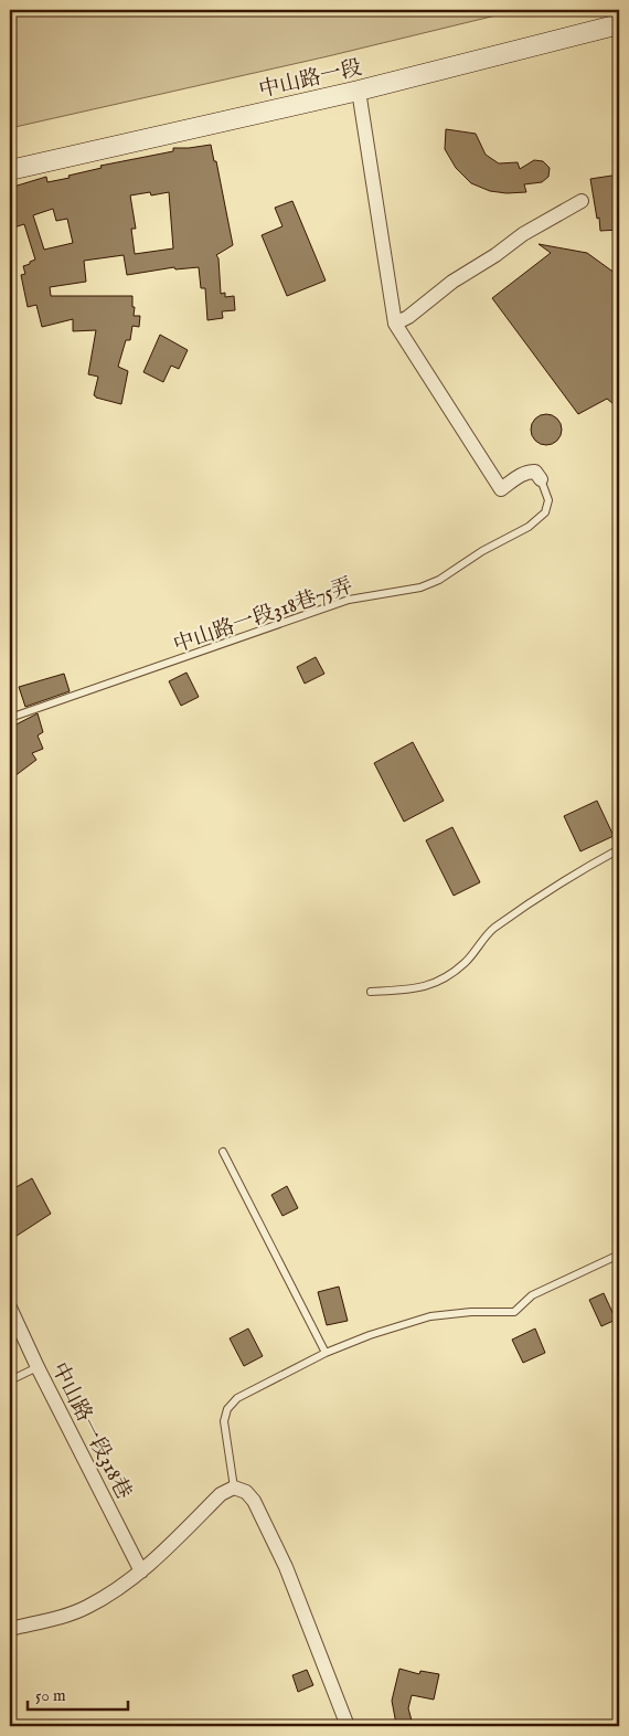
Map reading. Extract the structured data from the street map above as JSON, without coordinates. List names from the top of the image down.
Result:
{
  "streets": {
    "street": ["中山路一段", "中山路一段318巷"],
    "lane": ["中山路一段318巷75弄"]
  },
  "scale_bar": "50 m"
}
